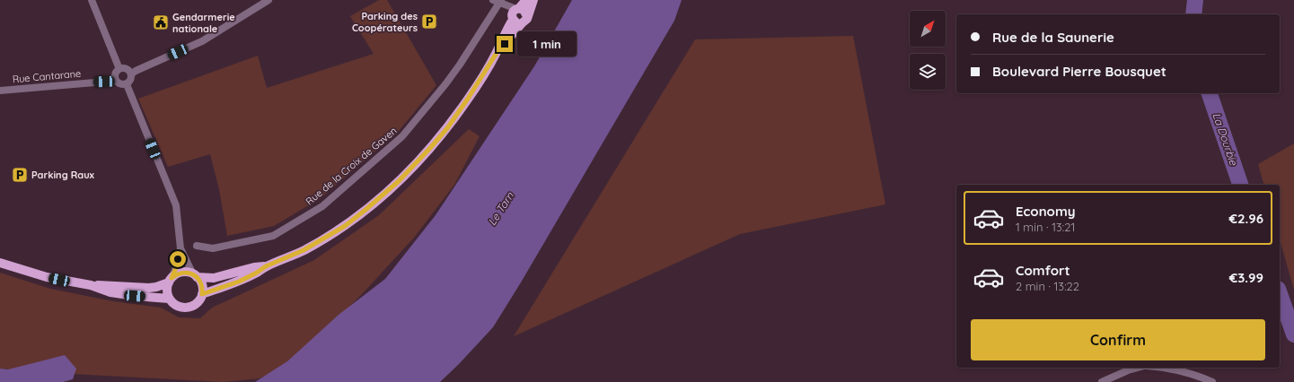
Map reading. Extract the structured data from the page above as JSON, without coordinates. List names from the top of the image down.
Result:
{
  "streets": {
    "street": ["Rue Cantarane", "Rue de la Croix de Gaven"]
  },
  "water": ["La Dourbie", "Le Tarn"],
  "places": {
    "parking": ["Parking des Coopérateurs", "Parking Raux"],
    "public building": ["Gendarmerie nationale"]
  },
  "north": "top right",
  "page": {
    "banner": ["Rue de la Saunerie", "Boulevard Pierre Bousquet"],
    "bubble": "1 min",
    "list": [
      {
        "name": "Economy",
        "note": "1 min · 13:21",
        "value": "€2.96"
      },
      {
        "name": "Comfort",
        "note": "2 min · 13:22",
        "value": "€3.99"
      }
    ],
    "buttons": "Confirm"
  }
}
